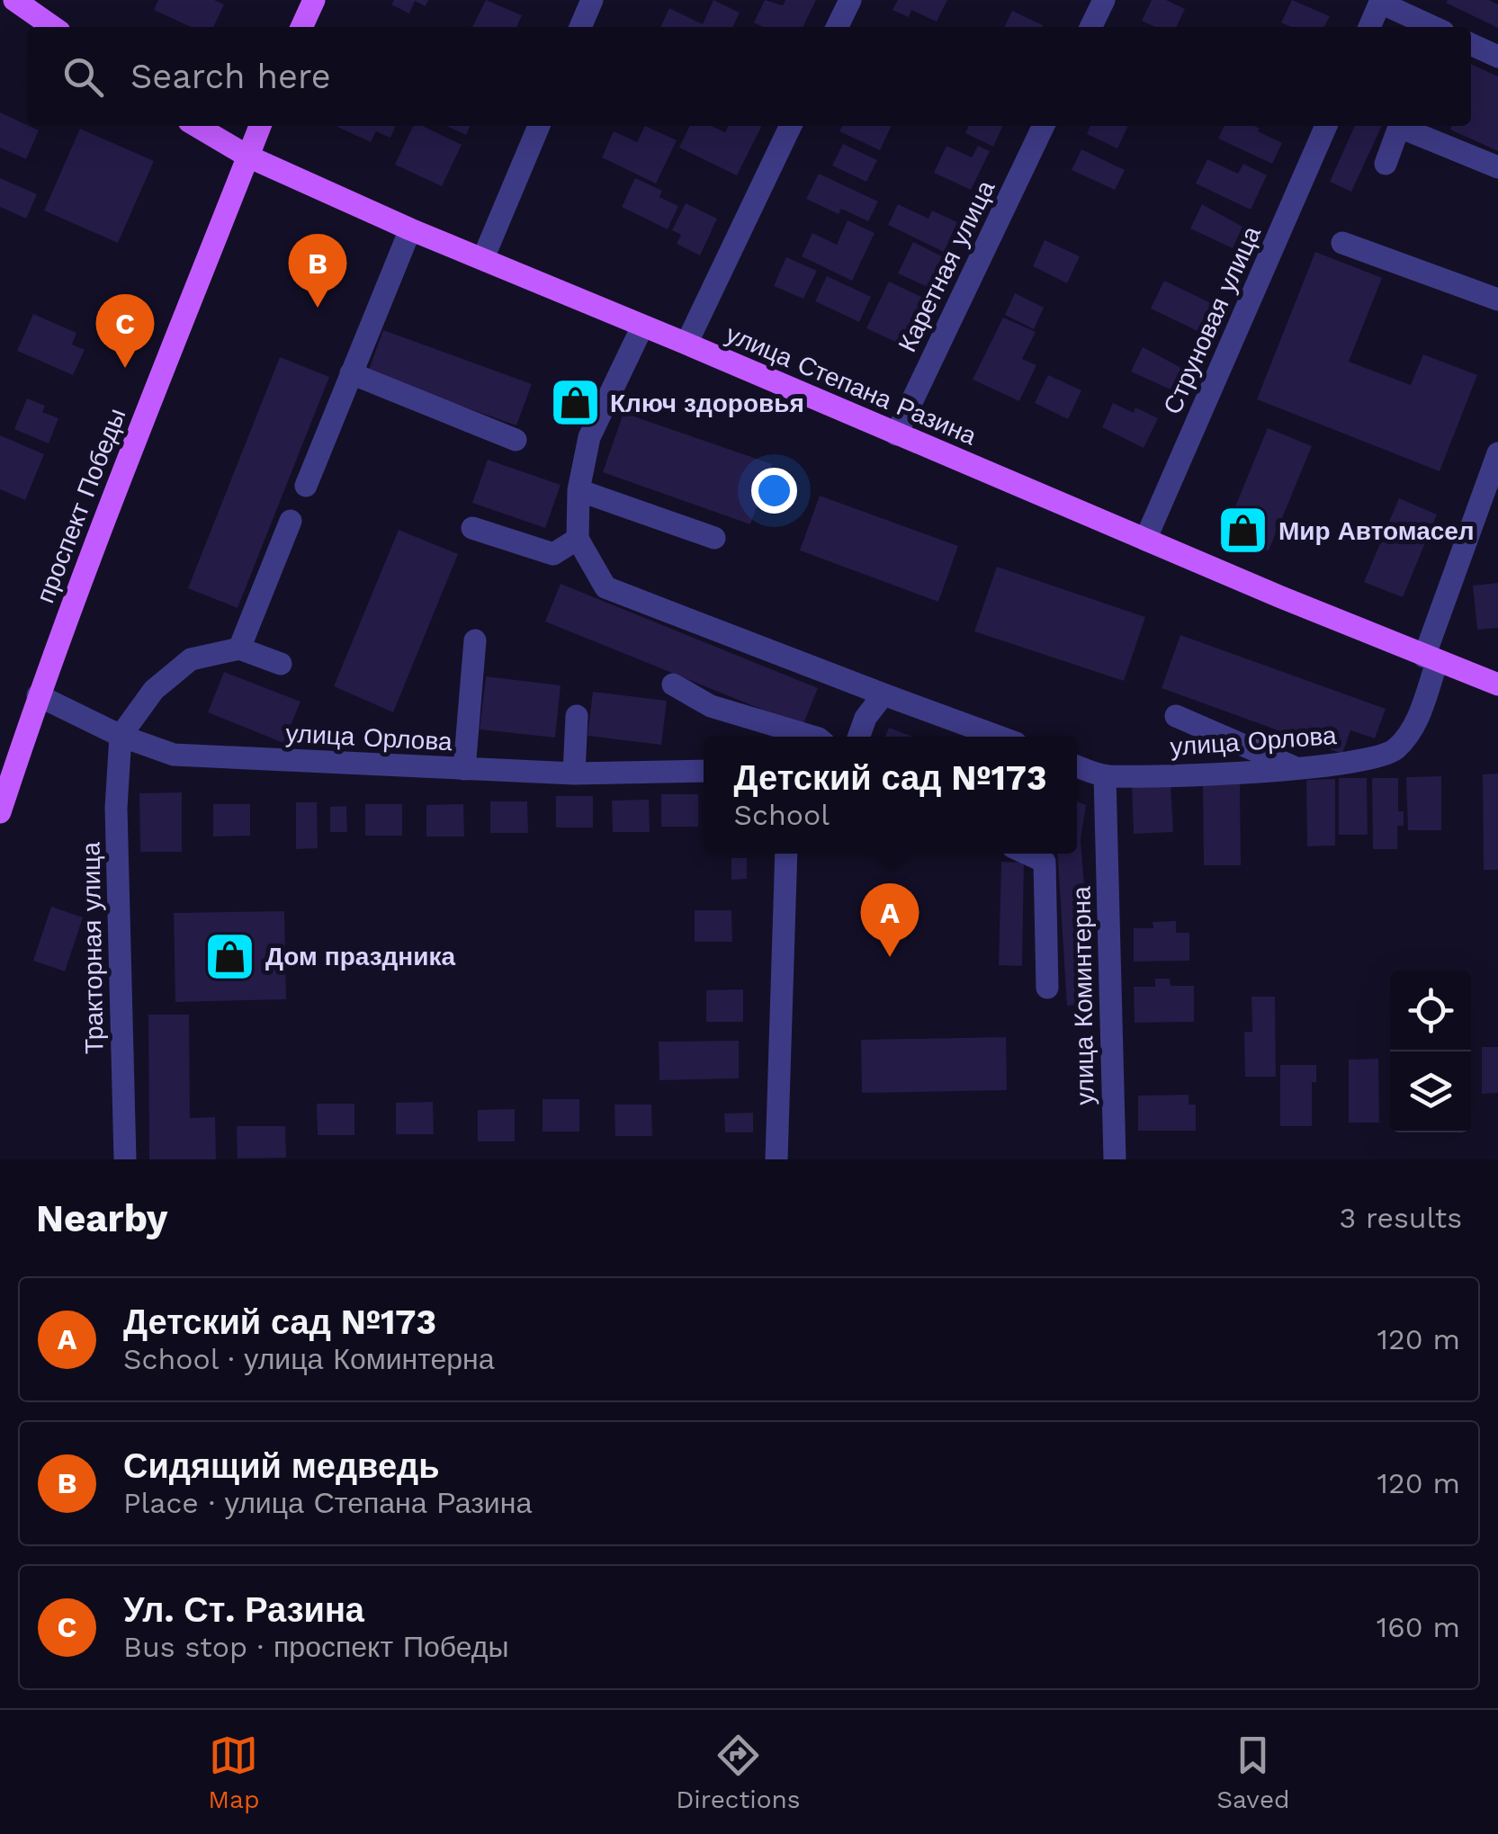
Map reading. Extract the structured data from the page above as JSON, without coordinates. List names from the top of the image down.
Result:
{
  "streets": {
    "main road": ["улица Степана Разина", "проспект Победы"],
    "street": [
      "Каретная улица",
      "Струновая улица",
      "улица Орлова",
      "Тракторная улица",
      "улица Коминтерна"
    ]
  },
  "crossings": [
    ["Каретная улица", "улица Степана Разина"],
    ["Струновая улица", "улица Степана Разина"],
    ["улица Степана Разина", "проспект Победы"],
    ["улица Степана Разина", "улица Орлова"],
    ["проспект Победы", "улица Орлова"],
    ["улица Орлова", "Тракторная улица"],
    ["улица Орлова", "улица Коминтерна"]
  ],
  "places": {
    "shop": ["Ключ здоровья", "Мир Автомасел", "Дом праздника"]
  },
  "page": {
    "search": "Search here",
    "pins": ["B", "C", "A"],
    "popup": ["Детский сад №173", "School"],
    "heading": ["Nearby", "3 results"],
    "list": [
      {
        "mark": "A",
        "name": "Детский сад №173",
        "note": "School · улица Коминтерна",
        "value": "120 m"
      },
      {
        "mark": "B",
        "name": "Сидящий медведь",
        "note": "Place · улица Степана Разина",
        "value": "120 m"
      },
      {
        "mark": "C",
        "name": "Ул. Ст. Разина",
        "note": "Bus stop · проспект Победы",
        "value": "160 m"
      }
    ],
    "nav": ["Map", "Directions", "Saved"]
  }
}
